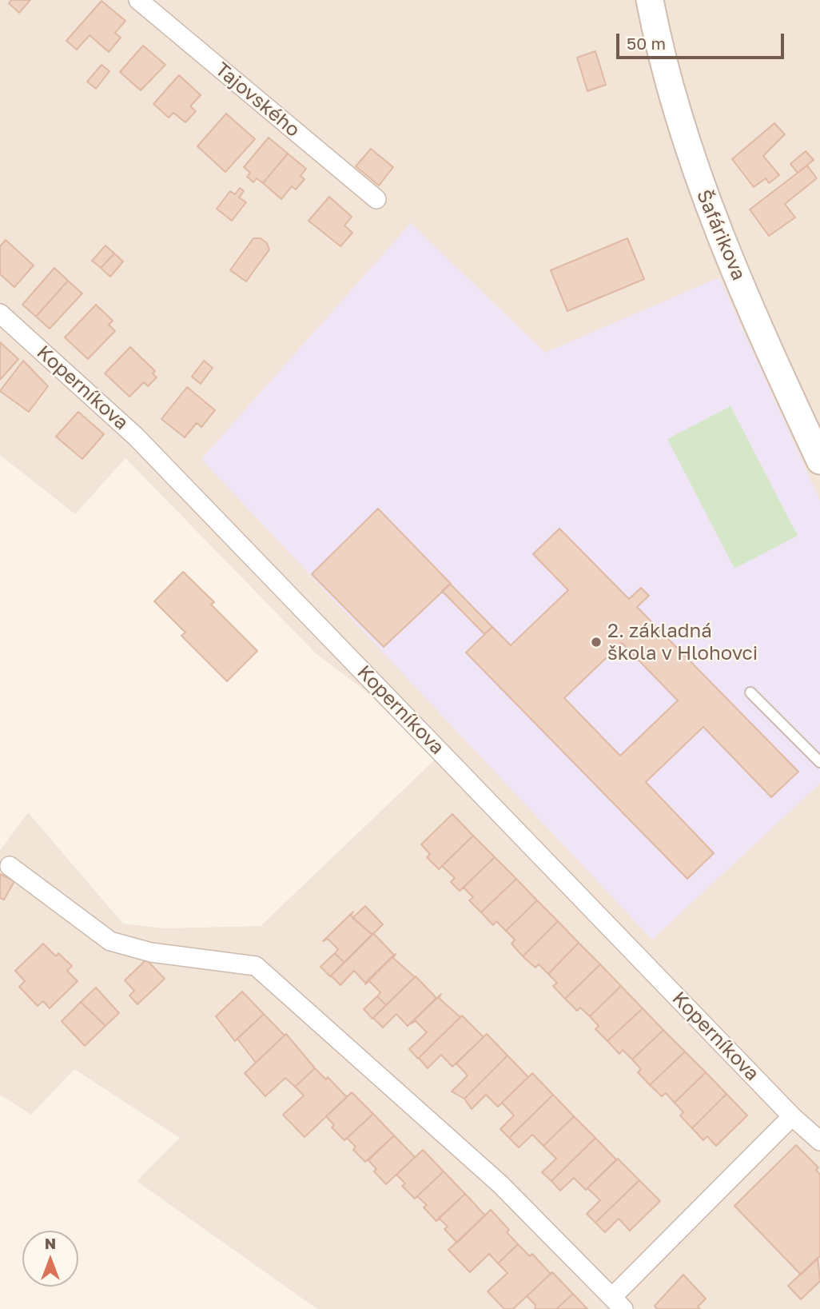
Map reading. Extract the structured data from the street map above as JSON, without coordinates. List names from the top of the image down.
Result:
{
  "streets": {
    "main road": ["Šafárikova"],
    "street": ["Tajovského", "Koperníkova"]
  },
  "places": ["2. základná škola v Hlohovci"],
  "scale_bar": "50 m",
  "north": "top"
}
